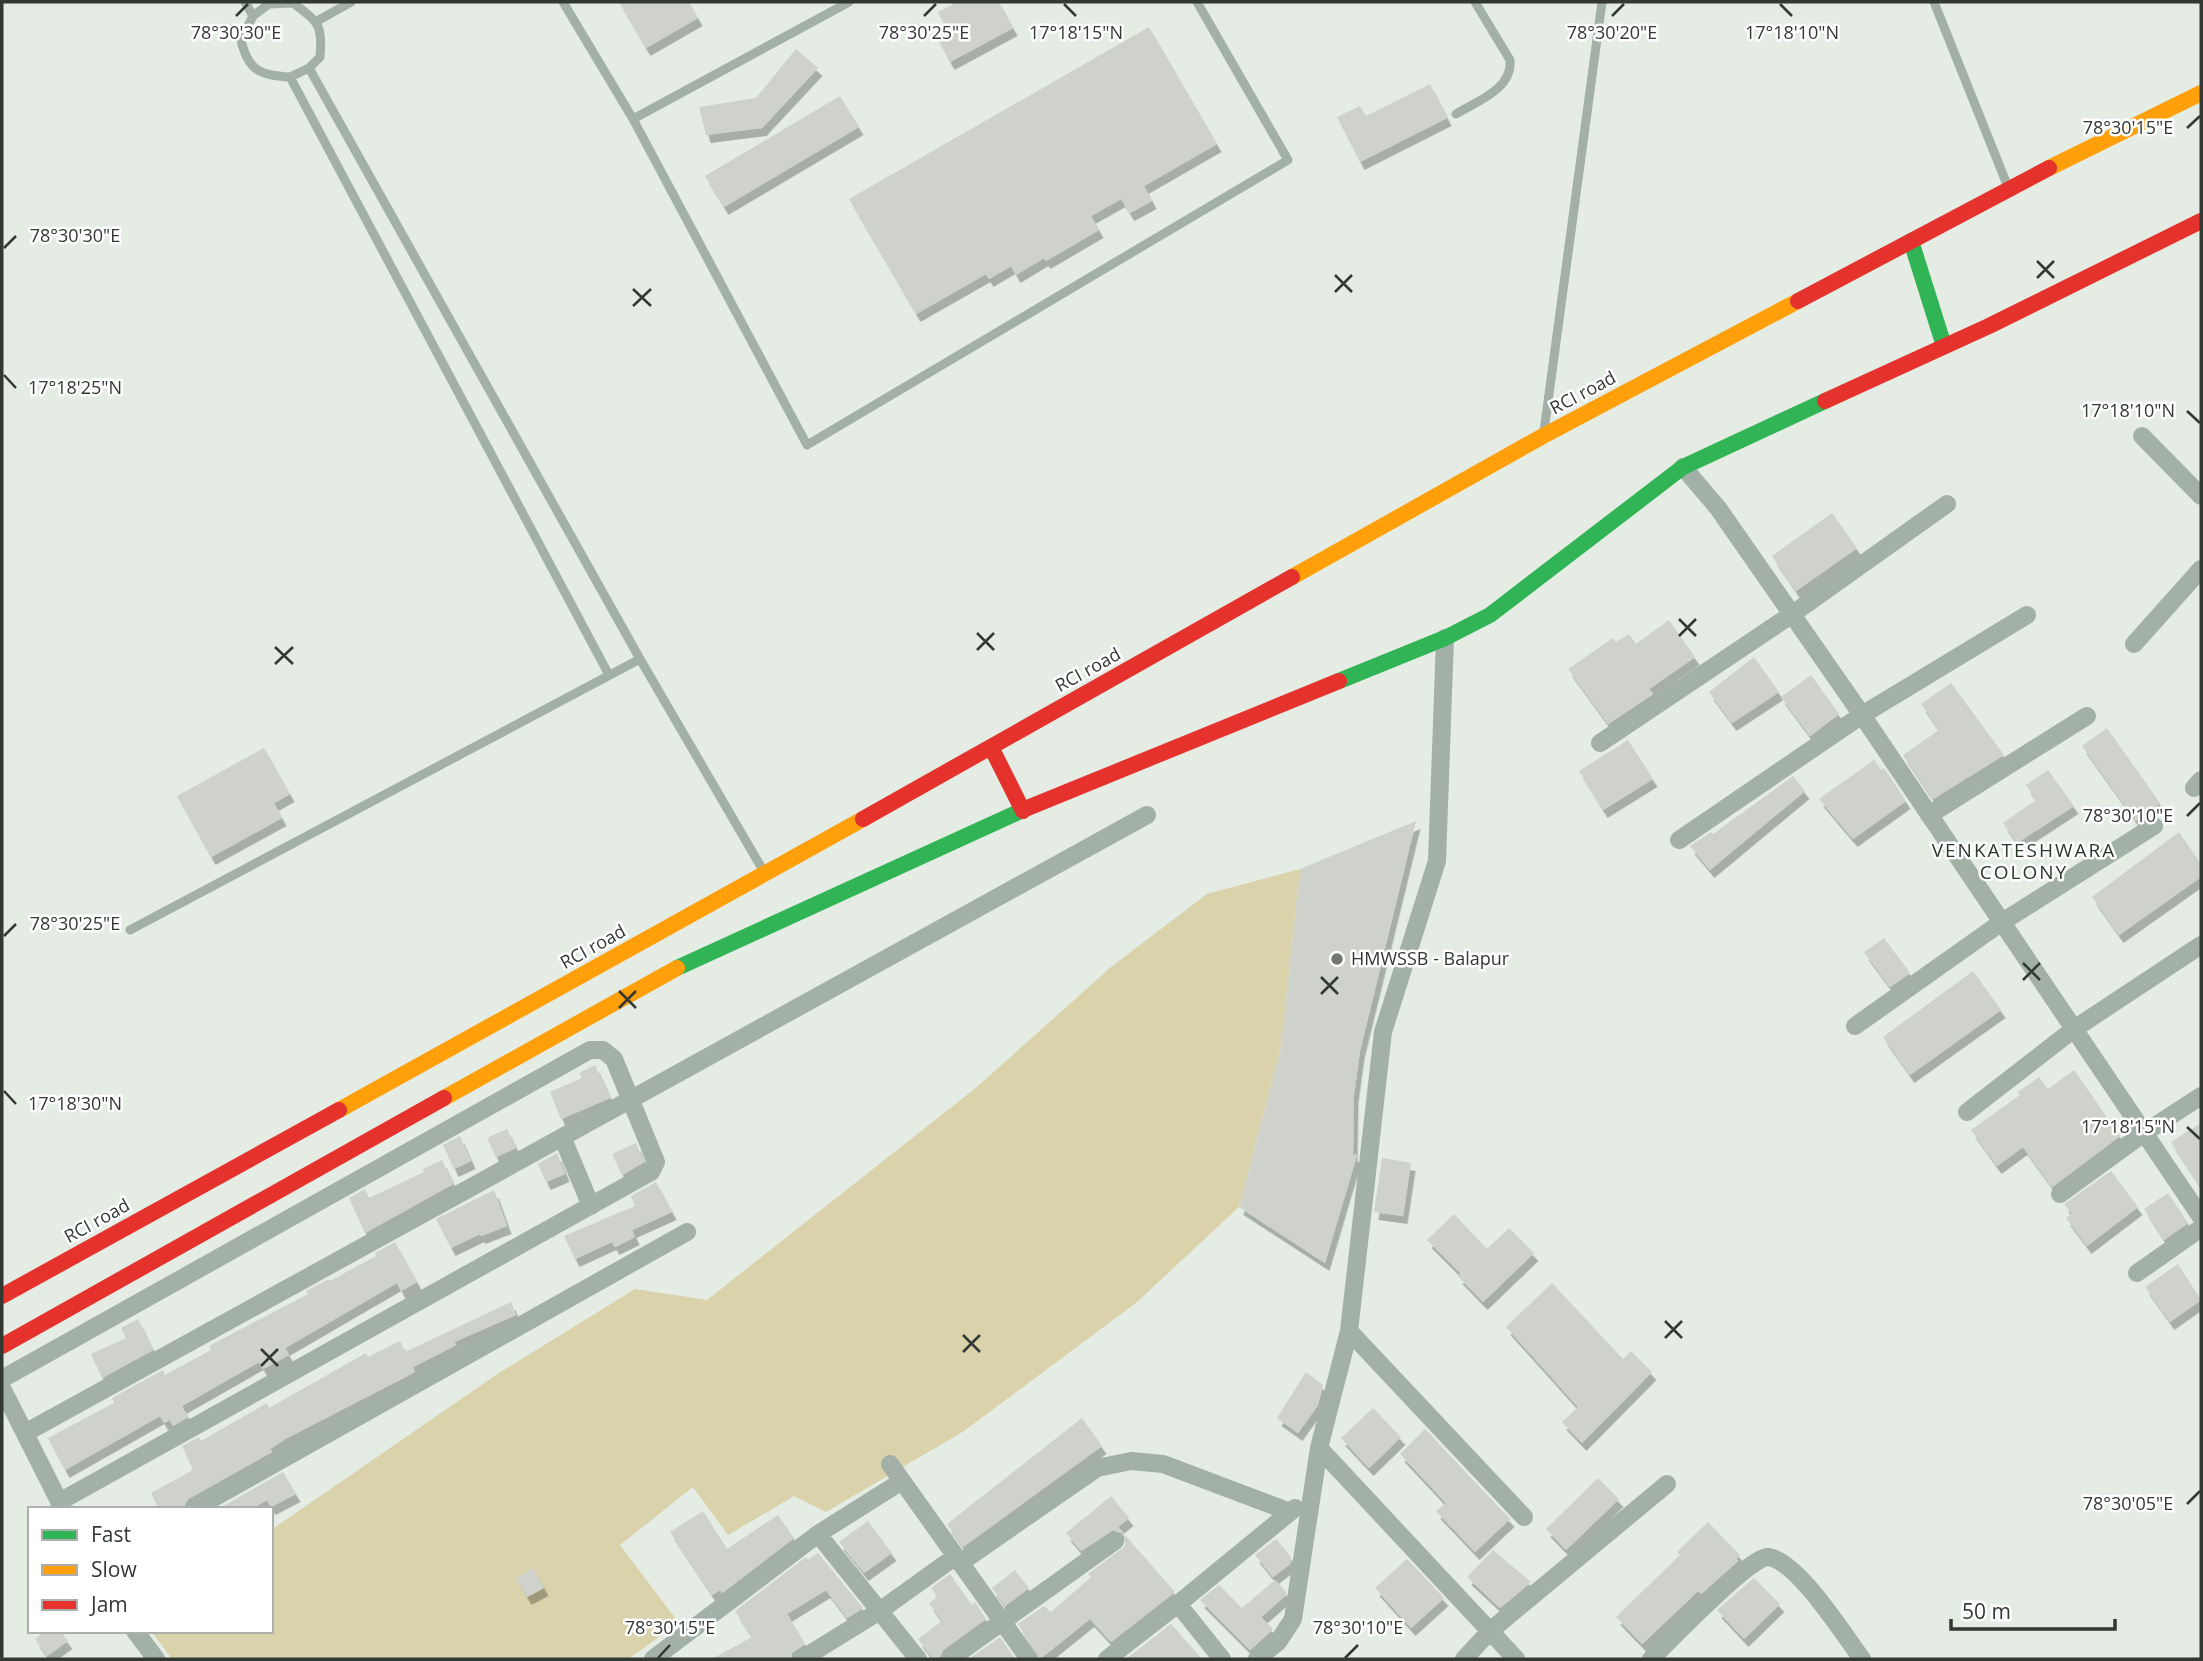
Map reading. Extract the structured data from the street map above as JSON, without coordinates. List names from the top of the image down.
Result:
{
  "streets": {
    "main road": ["RCI road"]
  },
  "districts": ["VENKATESHWARA COLONY"],
  "places": ["HMWSSB - Balapur"],
  "legend": ["Fast", "Slow", "Jam"],
  "scale_bar": "50 m",
  "coordinates": [
    "78°30'30\"E",
    "78°30'25\"E",
    "17°18'15\"N",
    "78°30'20\"E",
    "17°18'10\"N",
    "78°30'15\"E",
    "17°18'25\"N",
    "78°30'10\"E",
    "17°18'30\"N",
    "78°30'05\"E"
  ]
}
